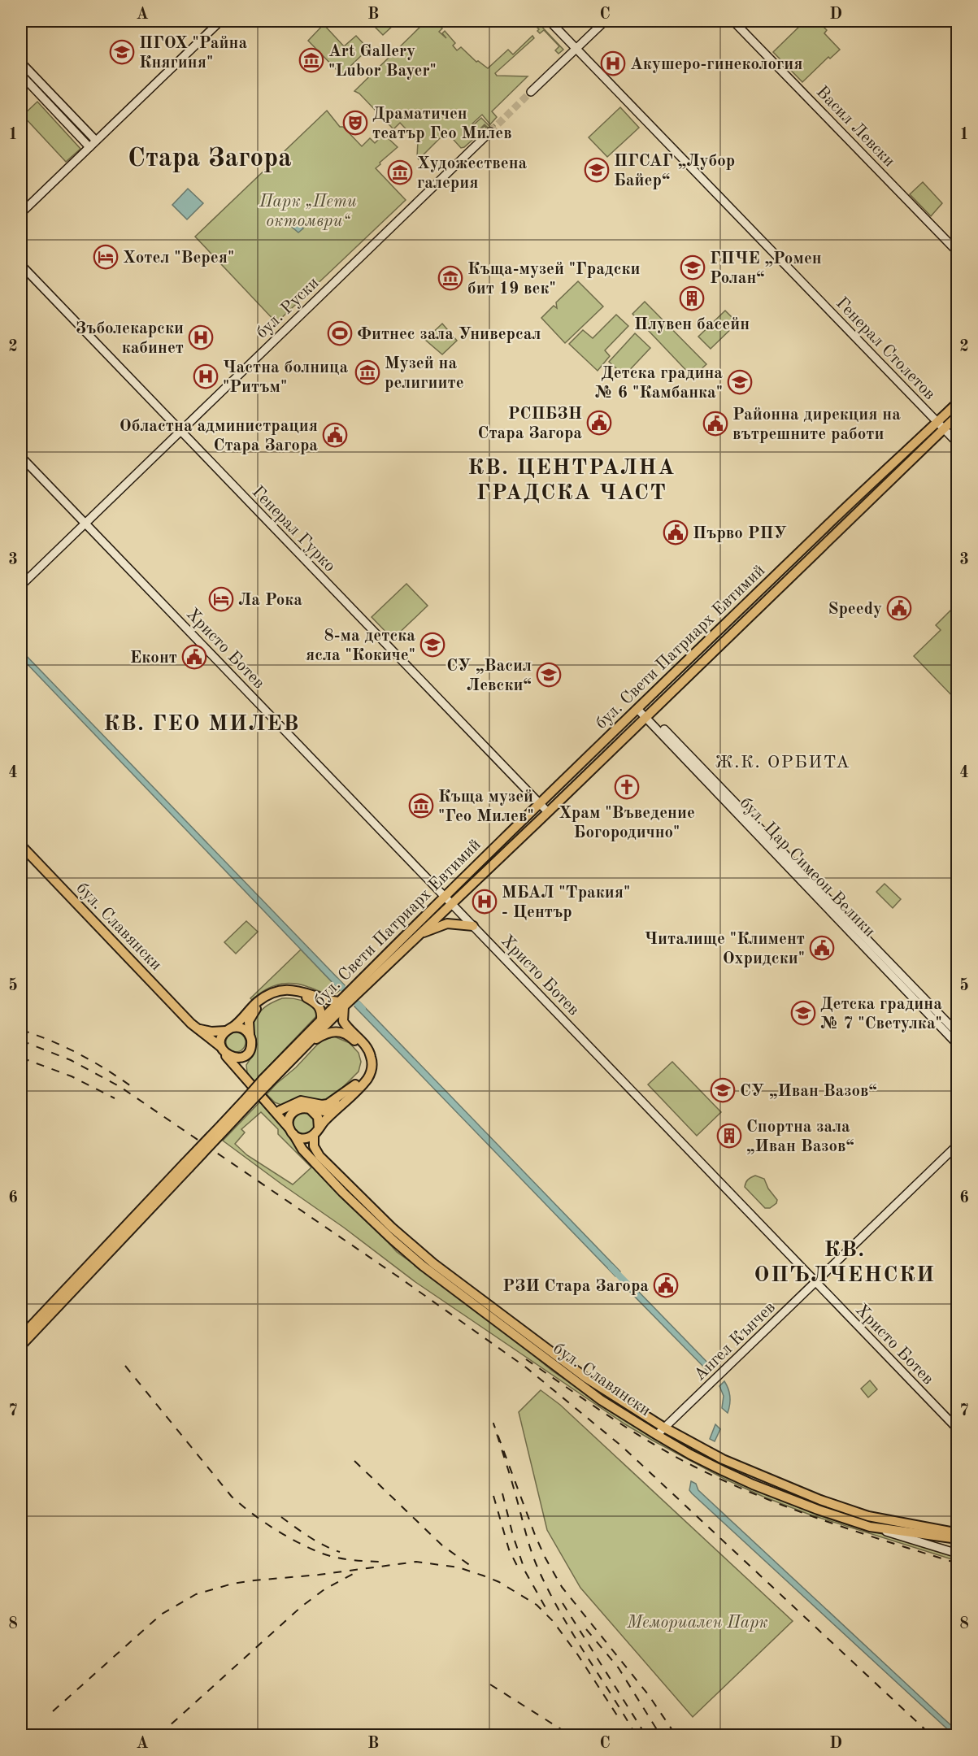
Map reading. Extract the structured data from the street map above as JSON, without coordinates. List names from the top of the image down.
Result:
{
  "streets": {
    "main road": ["бул. Свети Патриарх Евтимий", "бул. Славянски"],
    "street": [
      "Васил Левски",
      "бул. Руски",
      "Генерал Столетов",
      "Генерал Гурко",
      "Христо Ботев",
      "бул. Цар Симеон Велики",
      "Ангел Кънчев"
    ]
  },
  "crossings": [
    ["бул. Руски", "Генерал Гурко"],
    ["бул. Руски", "Христо Ботев"],
    ["Генерал Столетов", "бул. Свети Патриарх Евтимий"],
    ["Генерал Гурко", "бул. Свети Патриарх Евтимий"],
    ["бул. Свети Патриарх Евтимий", "Христо Ботев"],
    ["бул. Свети Патриарх Евтимий", "бул. Цар Симеон Велики"],
    ["Христо Ботев", "Ангел Кънчев"],
    ["бул. Славянски", "Ангел Кънчев"]
  ],
  "districts": [
    "Стара Загора",
    "КВ. ЦЕНТРАЛНА ГРАДСКА ЧАСТ",
    "КВ. ГЕО МИЛЕВ",
    "Ж.К. ОРБИТА",
    "КВ. ОПЪЛЧЕНСКИ"
  ],
  "parks": ["Парк „Пети октомври“", "Мемориален Парк"],
  "places": {
    "school or university": [
      "ПГОХ \"Райна Княгиня\"",
      "ПГСАГ „Лубор Байер“",
      "ГПЧЕ „Ромен Ролан“",
      "Детска градина № 6 \"Камбанка\"",
      "8-ма детска ясла \"Кокиче\"",
      "СУ „Васил Левски“",
      "Детска градина № 7 \"Светулка\"",
      "СУ „Иван Вазов“"
    ],
    "museum": [
      "Art Gallery \"Lubor Bayer\"",
      "Художествена галерия",
      "Къща-музей \"Градски бит 19 век\"",
      "Музей на религиите",
      "Къща музей \"Гео Милев\""
    ],
    "hospital": [
      "Акушеро-гинекология",
      "Зъболекарски кабинет",
      "Частна болница \"Ритъм\"",
      "МБАЛ \"Тракия\" - Център"
    ],
    "theatre": ["Драматичен театър Гео Милев"],
    "hotel": ["Хотел \"Верея\"", "Ла Рока"],
    "building": ["Плувен басейн", "Спортна зала „Иван Вазов“"],
    "sports": ["Фитнес зала Универсал"],
    "public building": [
      "РСПБЗН Стара Загора",
      "Районна дирекция на вътрешните работи",
      "Областна администрация Стара Загора",
      "Първо РПУ",
      "Speedy",
      "Еконт",
      "Читалище \"Климент Охридски\"",
      "РЗИ Стара Загора"
    ],
    "church": ["Храм \"Въведение Богородично\""]
  },
  "grid": {
    "columns": [
      "A",
      "B",
      "C",
      "D"
    ],
    "rows": [
      "1",
      "2",
      "3",
      "4",
      "5",
      "6",
      "7",
      "8"
    ]
  }
}
